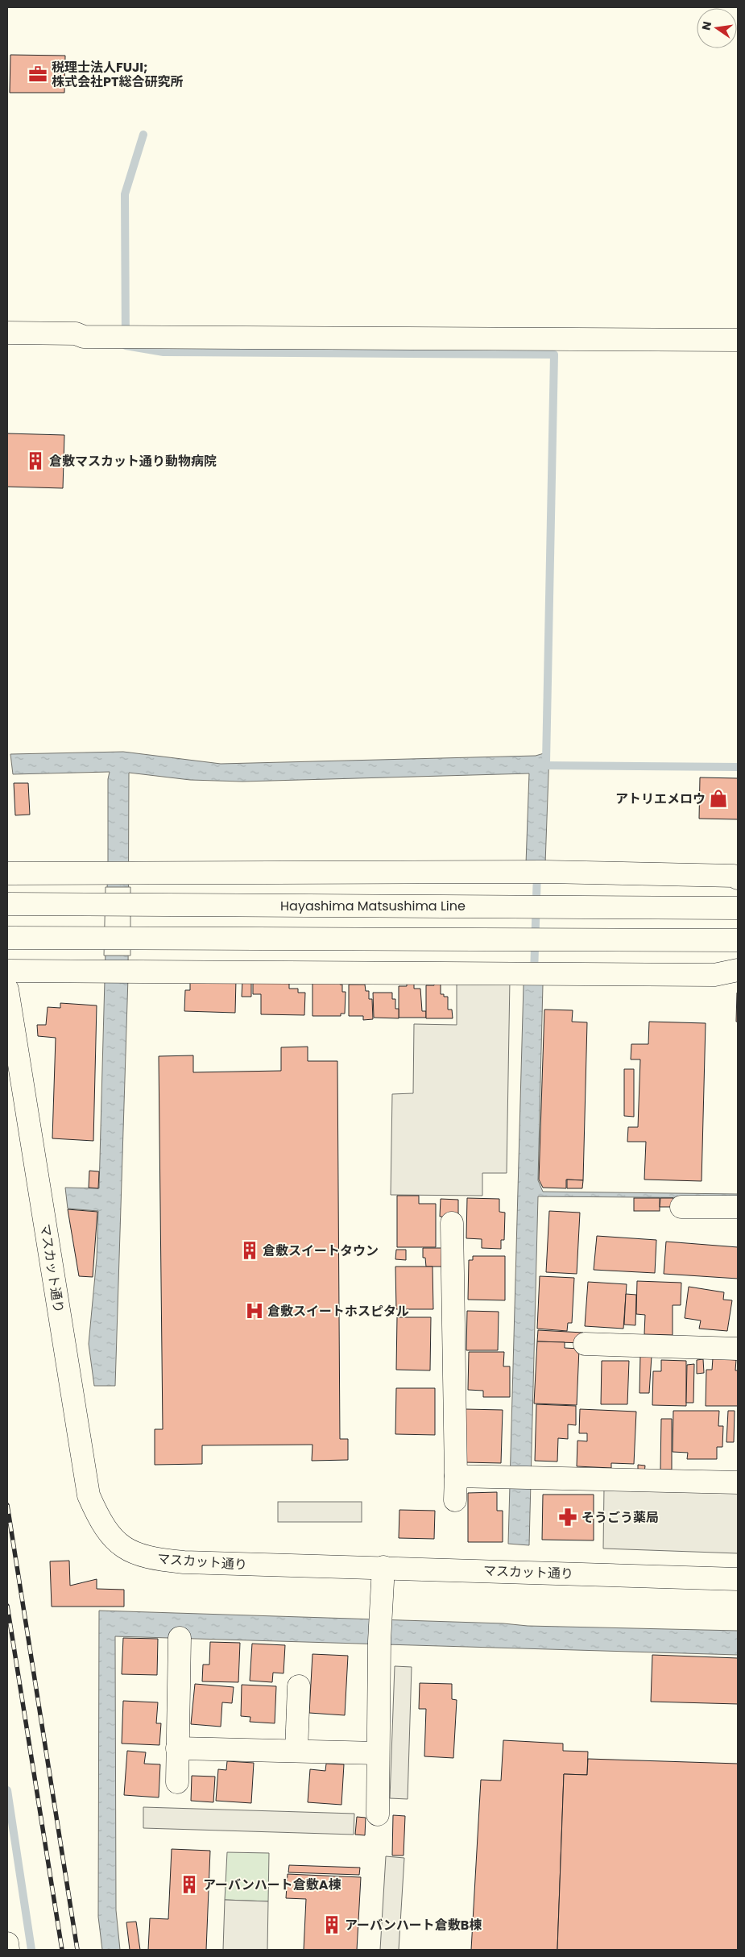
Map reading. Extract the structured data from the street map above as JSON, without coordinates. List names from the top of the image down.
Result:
{
  "streets": {
    "street": ["Hayashima Matsushima Line", "マスカット通り"]
  },
  "places": {
    "office": ["税理士法人FUJI; 株式会社PT総合研究所"],
    "building": [
      "倉敷マスカット通り動物病院",
      "倉敷スイートタウン",
      "アーバンハート倉敷A棟",
      "アーバンハート倉敷B棟"
    ],
    "shop": ["アトリエメロウ"],
    "hospital": ["倉敷スイートホスピタル"],
    "pharmacy": ["そうごう薬局"]
  },
  "north": "left"
}
